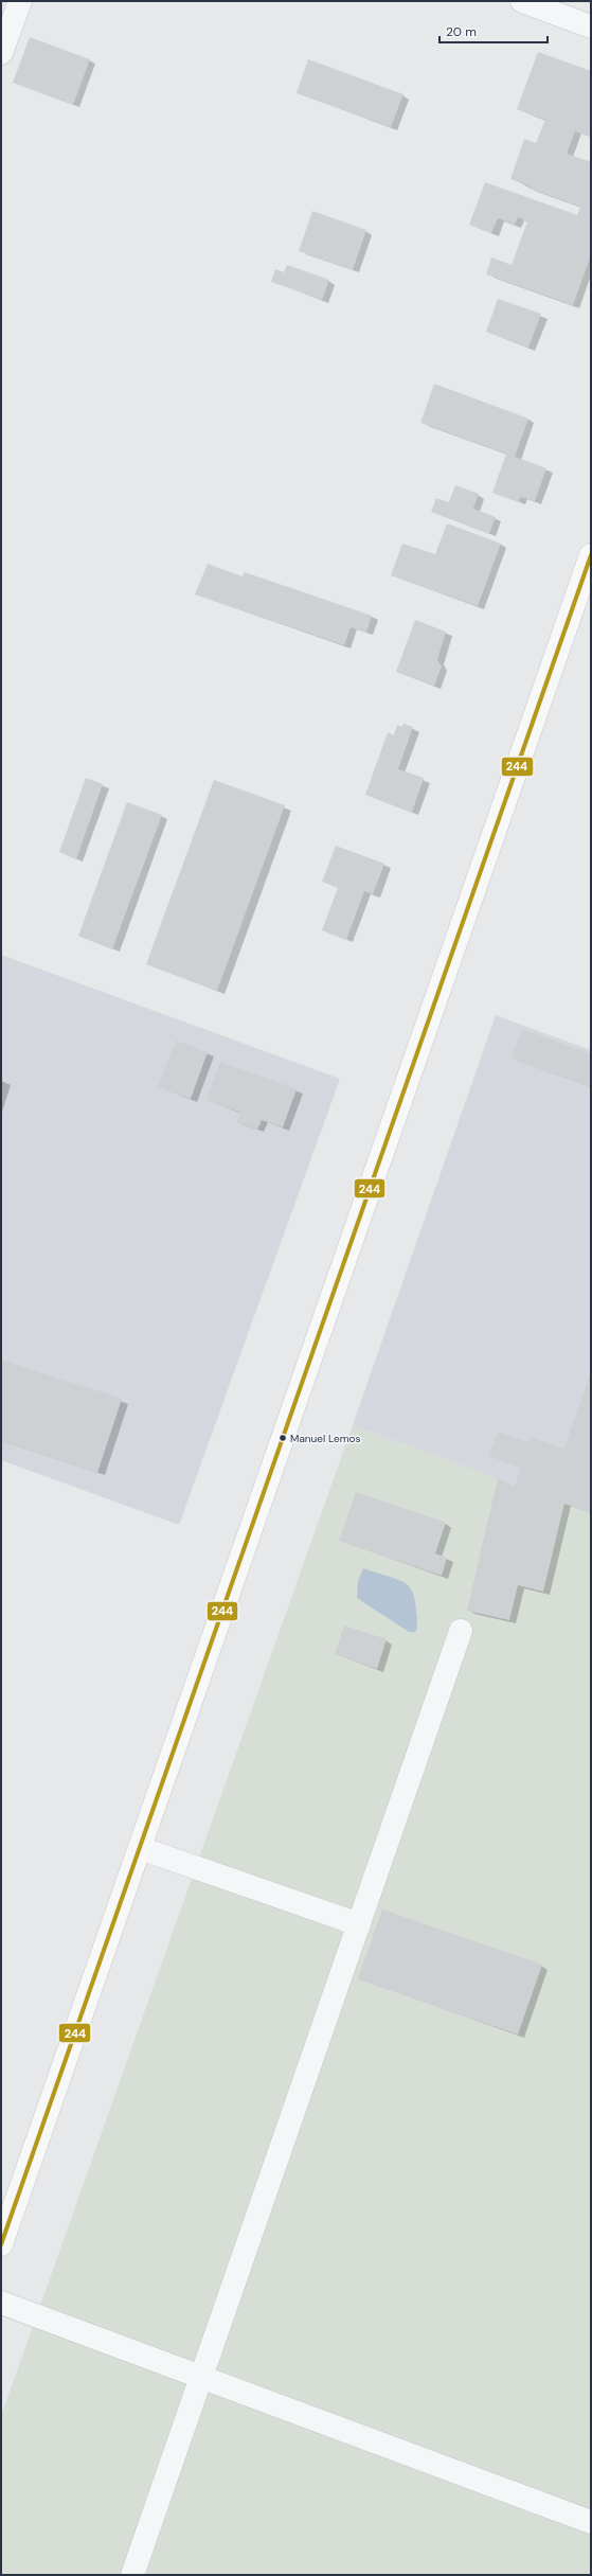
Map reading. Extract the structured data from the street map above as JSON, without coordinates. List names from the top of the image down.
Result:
{
  "places": ["Manuel Lemos"],
  "lines": ["transit line 244"],
  "scale_bar": "20 m"
}
